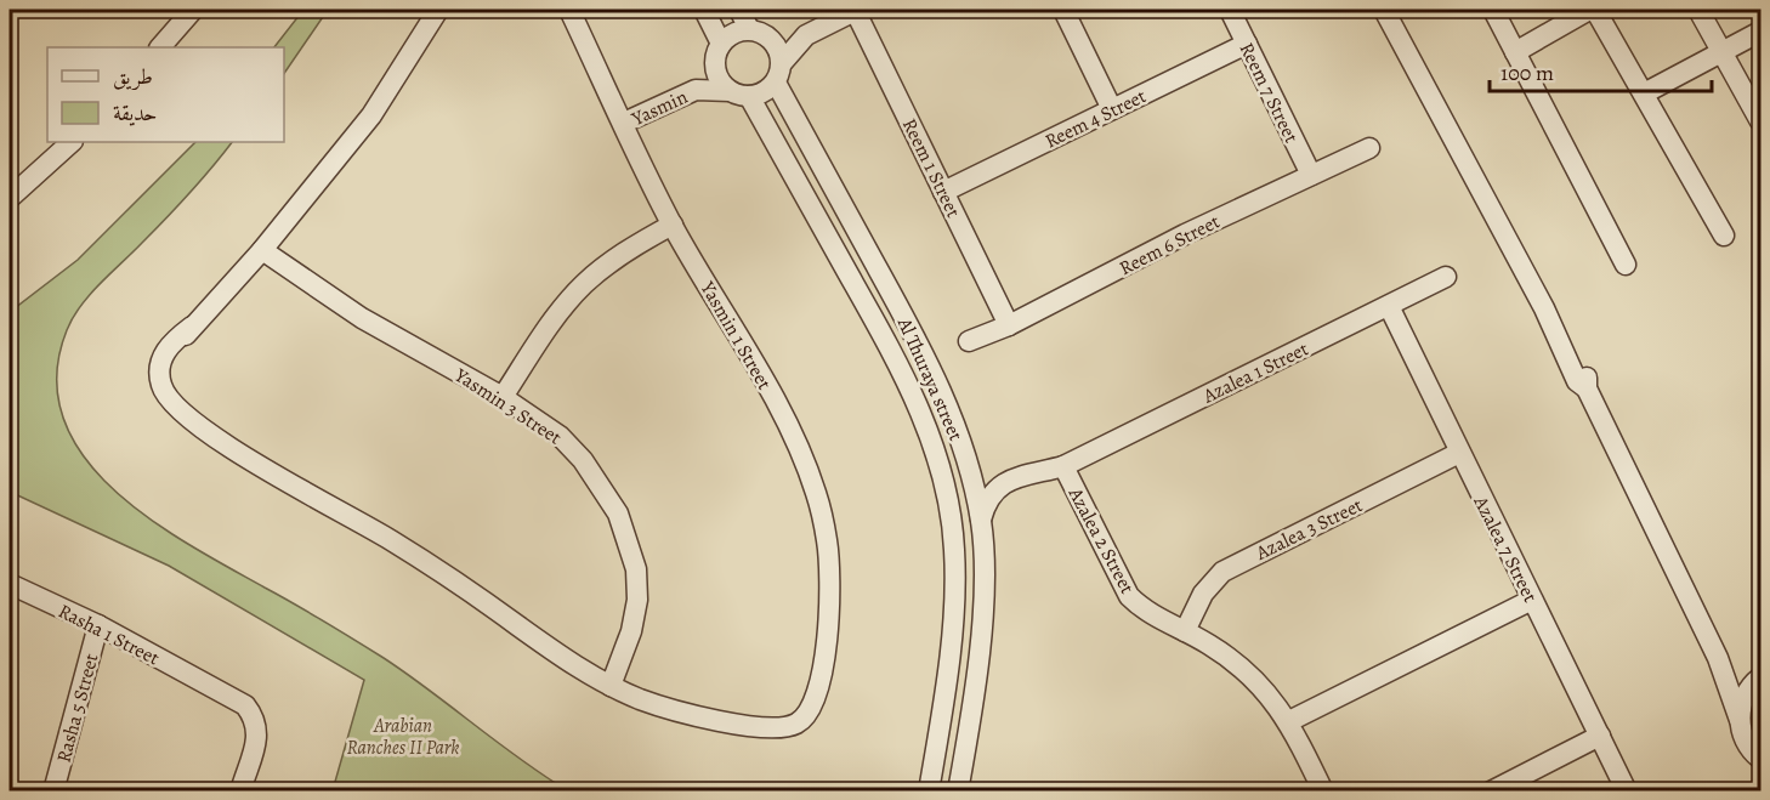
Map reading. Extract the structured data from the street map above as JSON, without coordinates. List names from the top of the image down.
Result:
{
  "streets": {
    "street": [
      "Reem 7 Street",
      "Yasmin",
      "Reem 4 Street",
      "Reem 1 Street",
      "Reem 6 Street",
      "Yasmin 1 Street",
      "Azalea 1 Street",
      "Al Thuraya street",
      "Yasmin 3 Street",
      "Azalea 3 Street",
      "Azalea 2 Street",
      "Azalea 7 Street",
      "Rasha 1 Street",
      "Rasha 5 Street"
    ]
  },
  "crossings": [
    ["Reem 7 Street", "Reem 4 Street"],
    ["Reem 7 Street", "Reem 6 Street"],
    ["Yasmin", "Yasmin 1 Street"],
    ["Yasmin", "Al Thuraya street"],
    ["Reem 4 Street", "Reem 1 Street"],
    ["Reem 1 Street", "Reem 6 Street"],
    ["Yasmin 1 Street", "Yasmin 3 Street"],
    ["Azalea 1 Street", "Azalea 2 Street"],
    ["Azalea 1 Street", "Azalea 7 Street"],
    ["Azalea 3 Street", "Azalea 2 Street"],
    ["Azalea 3 Street", "Azalea 7 Street"],
    ["Rasha 1 Street", "Rasha 5 Street"]
  ],
  "parks": ["Arabian Ranches II Park"],
  "legend": ["طريق", "حديقة"],
  "scale_bar": "100 m"
}
